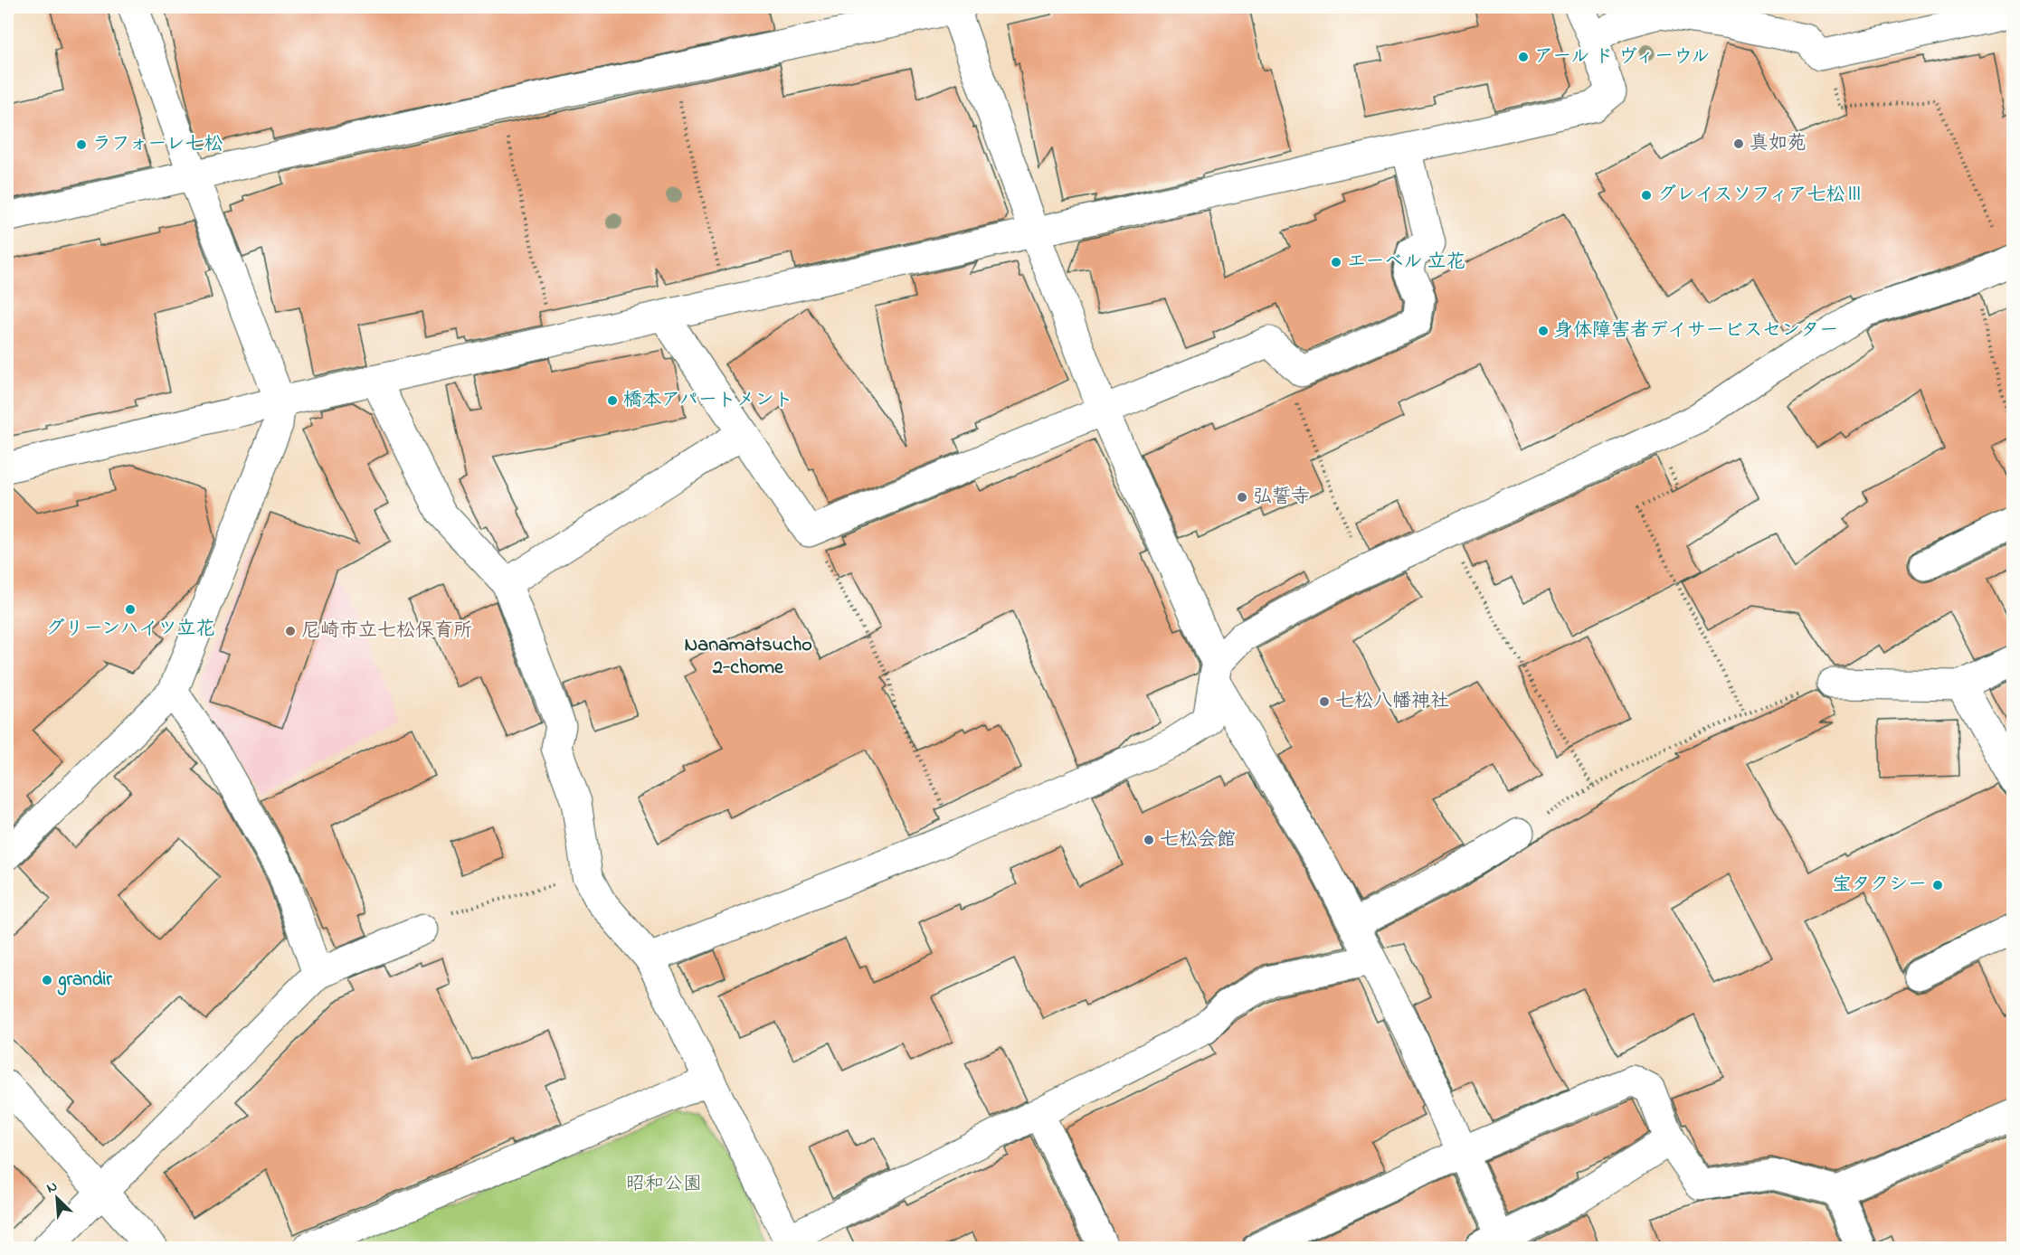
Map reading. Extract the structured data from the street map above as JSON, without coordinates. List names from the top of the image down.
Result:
{
  "districts": ["Nanamatsucho 2-chome"],
  "parks": ["昭和公園"],
  "places": [
    "アール ド ヴィーウル",
    "真如苑",
    "ラフォーレ七松",
    "グレイスソフィア七松Ⅲ",
    "エーベル 立花",
    "身体障害者デイサービスセンター",
    "橋本アパートメント",
    "弘誓寺",
    "グリーンハイツ立花",
    "尼崎市立七松保育所",
    "七松八幡神社",
    "七松会館",
    "宝タクシー",
    "grandir"
  ],
  "north": "top left"
}
